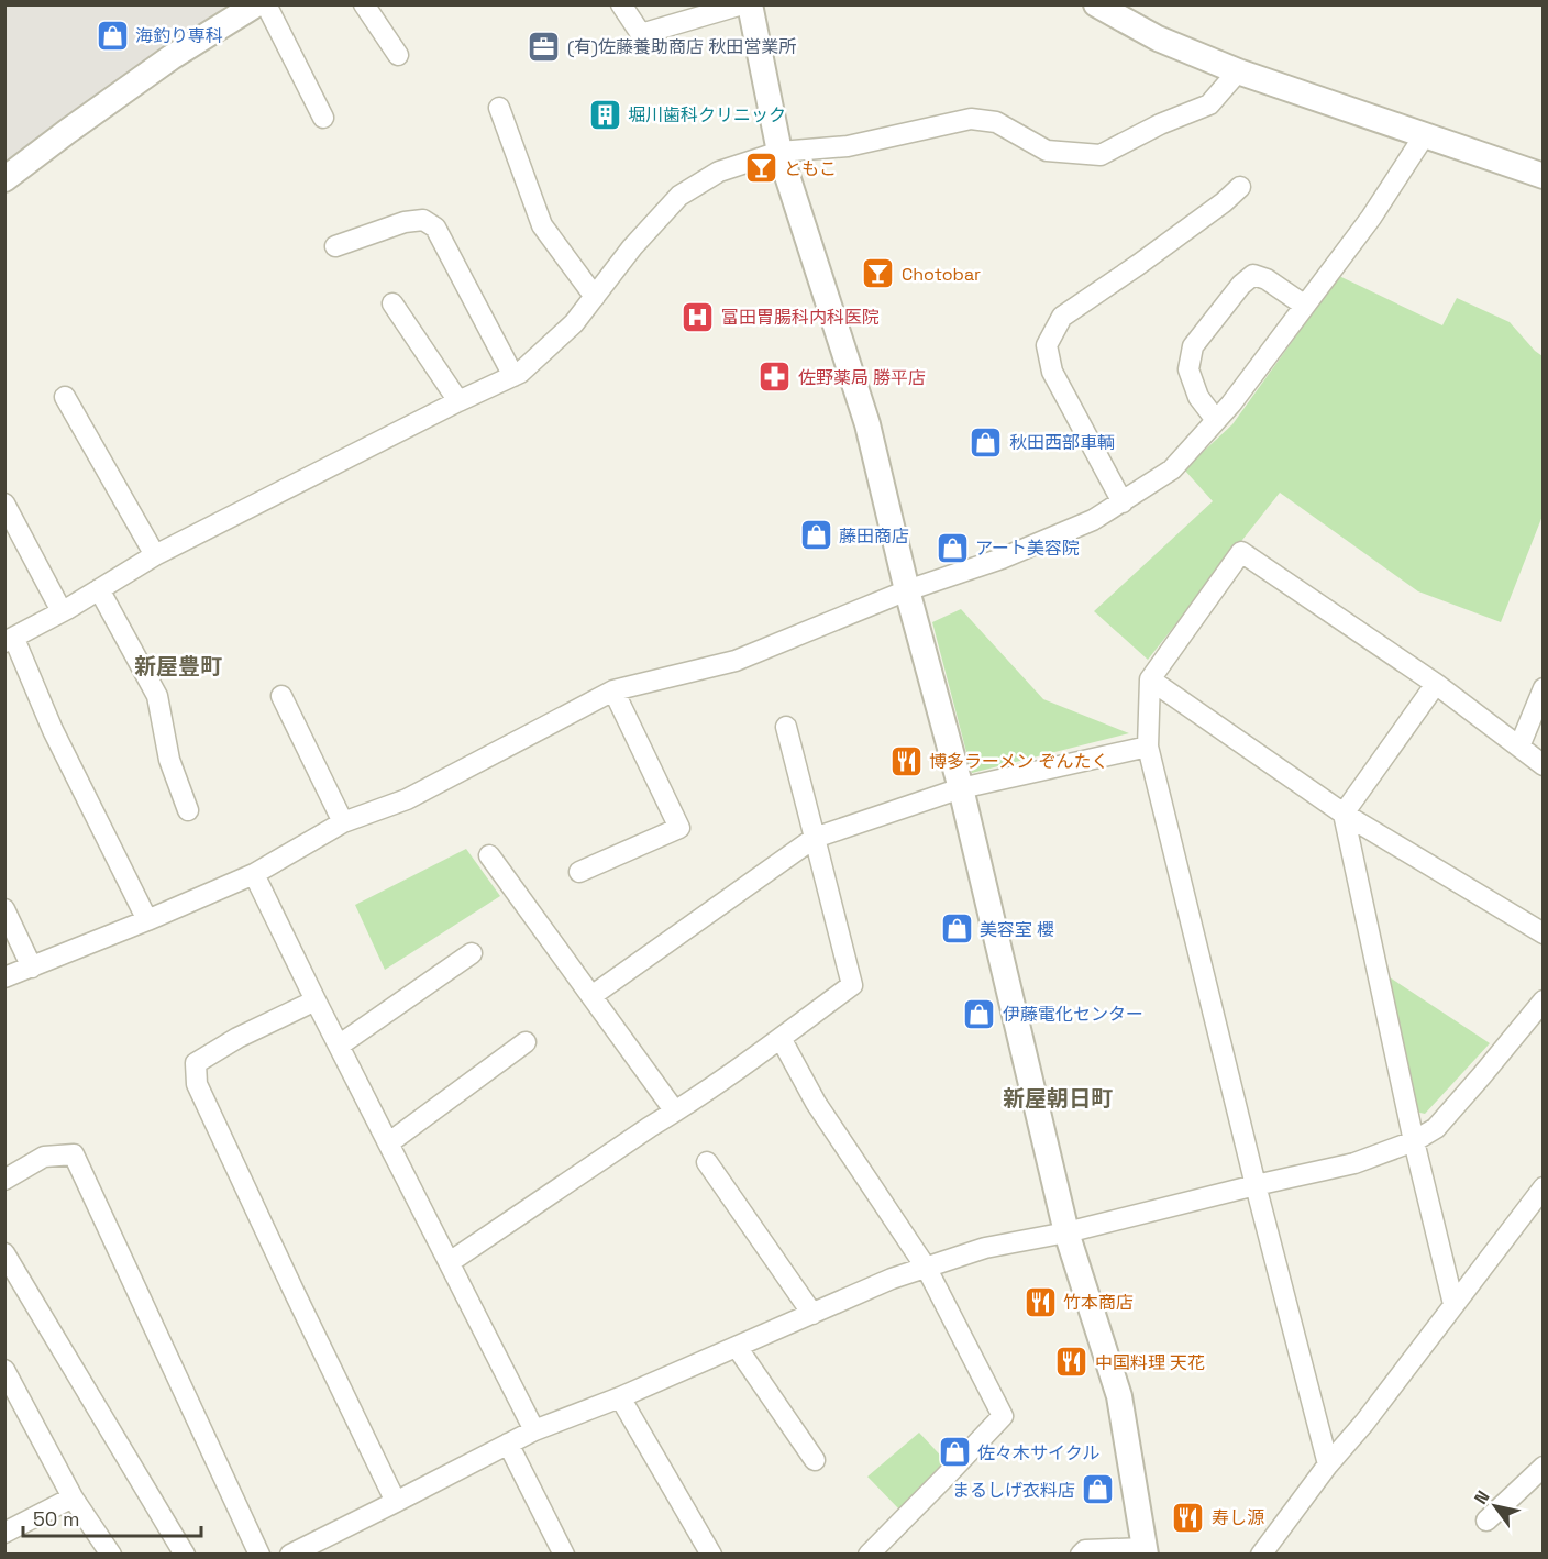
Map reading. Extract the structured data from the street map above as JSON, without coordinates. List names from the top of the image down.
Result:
{
  "districts": ["新屋豊町", "新屋朝日町"],
  "places": {
    "shop": [
      "海釣り専科",
      "秋田西部車輌",
      "藤田商店",
      "アート美容院",
      "美容室 櫻",
      "伊藤電化センター",
      "佐々木サイクル",
      "まるしげ衣料店"
    ],
    "office": ["(有)佐藤養助商店 秋田営業所"],
    "building": ["堀川歯科クリニック"],
    "bar": ["ともこ", "Chotobar"],
    "hospital": ["富田胃腸科内科医院"],
    "pharmacy": ["佐野薬局 勝平店"],
    "restaurant": [
      "博多ラーメン ぞんたく",
      "竹本商店",
      "中国料理 天花",
      "寿し源"
    ]
  },
  "scale_bar": "50 m",
  "north": "top left"
}
